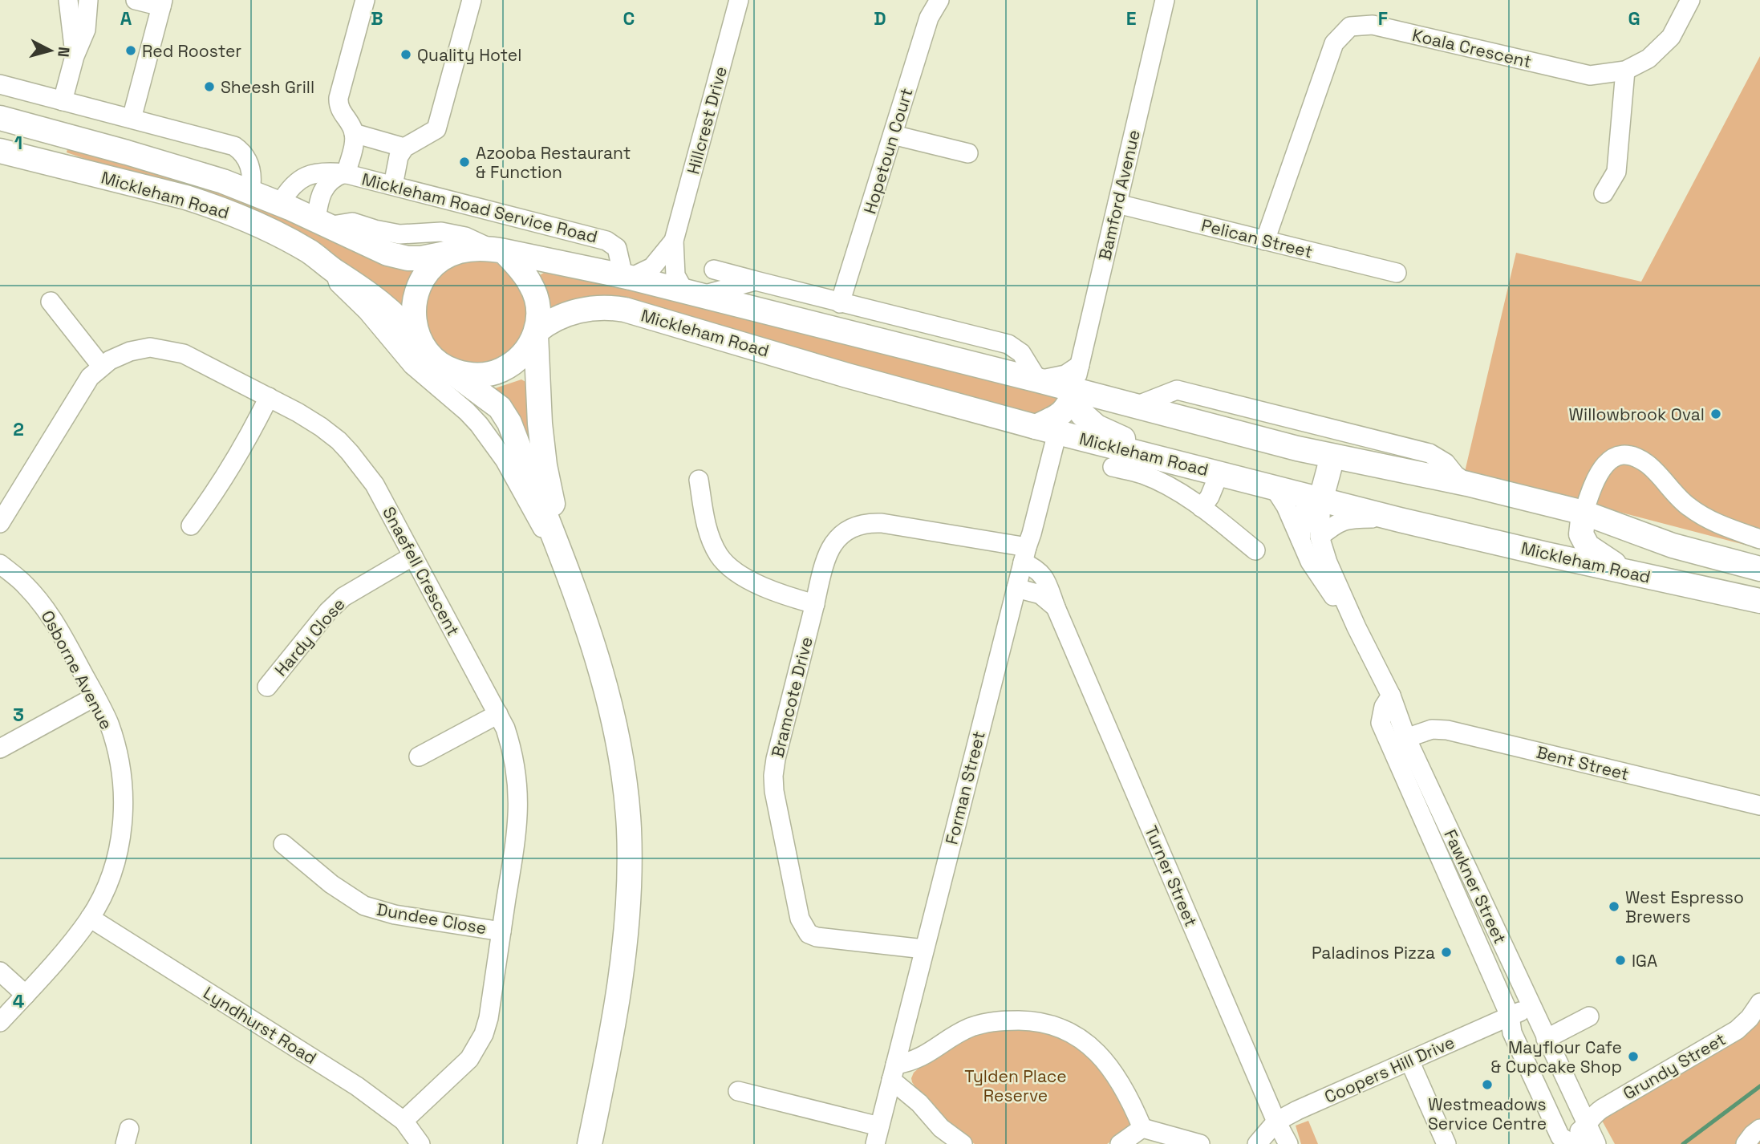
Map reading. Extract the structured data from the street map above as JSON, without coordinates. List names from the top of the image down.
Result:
{
  "streets": {
    "main road": ["Mickleham Road"],
    "street": [
      "Koala Crescent",
      "Hillcrest Drive",
      "Hopetoun Court",
      "Bamford Avenue",
      "Mickleham Road Service Road",
      "Pelican Street",
      "Snaefell Crescent",
      "Hardy Close",
      "Osborne Avenue",
      "Bramcote Drive",
      "Bent Street",
      "Forman Street",
      "Turner Street",
      "Fawkner Street",
      "Dundee Close",
      "Lyndhurst Road",
      "Grundy Street",
      "Coopers Hill Drive"
    ]
  },
  "crossings": [
    ["Koala Crescent", "Pelican Street"],
    ["Hillcrest Drive", "Mickleham Road"],
    ["Hillcrest Drive", "Mickleham Road Service Road"],
    ["Mickleham Road", "Bamford Avenue"],
    ["Mickleham Road", "Mickleham Road Service Road"],
    ["Mickleham Road", "Forman Street"],
    ["Mickleham Road", "Fawkner Street"],
    ["Bamford Avenue", "Pelican Street"],
    ["Snaefell Crescent", "Hardy Close"],
    ["Snaefell Crescent", "Dundee Close"],
    ["Snaefell Crescent", "Lyndhurst Road"],
    ["Osborne Avenue", "Lyndhurst Road"],
    ["Bramcote Drive", "Forman Street"],
    ["Bramcote Drive", "Turner Street"],
    ["Bent Street", "Fawkner Street"],
    ["Forman Street", "Turner Street"],
    ["Turner Street", "Coopers Hill Drive"],
    ["Fawkner Street", "Grundy Street"],
    ["Fawkner Street", "Coopers Hill Drive"],
    ["Grundy Street", "Coopers Hill Drive"]
  ],
  "parks": ["Tylden Place Reserve"],
  "places": [
    "Red Rooster",
    "Quality Hotel",
    "Sheesh Grill",
    "Azooba Restaurant & Function",
    "Willowbrook Oval",
    "West Espresso Brewers",
    "Paladinos Pizza",
    "IGA",
    "Mayflour Cafe & Cupcake Shop",
    "Westmeadows Service Centre"
  ],
  "north": "right",
  "grid": {
    "columns": [
      "A",
      "B",
      "C",
      "D",
      "E",
      "F",
      "G"
    ],
    "rows": [
      "1",
      "2",
      "3",
      "4"
    ]
  }
}
